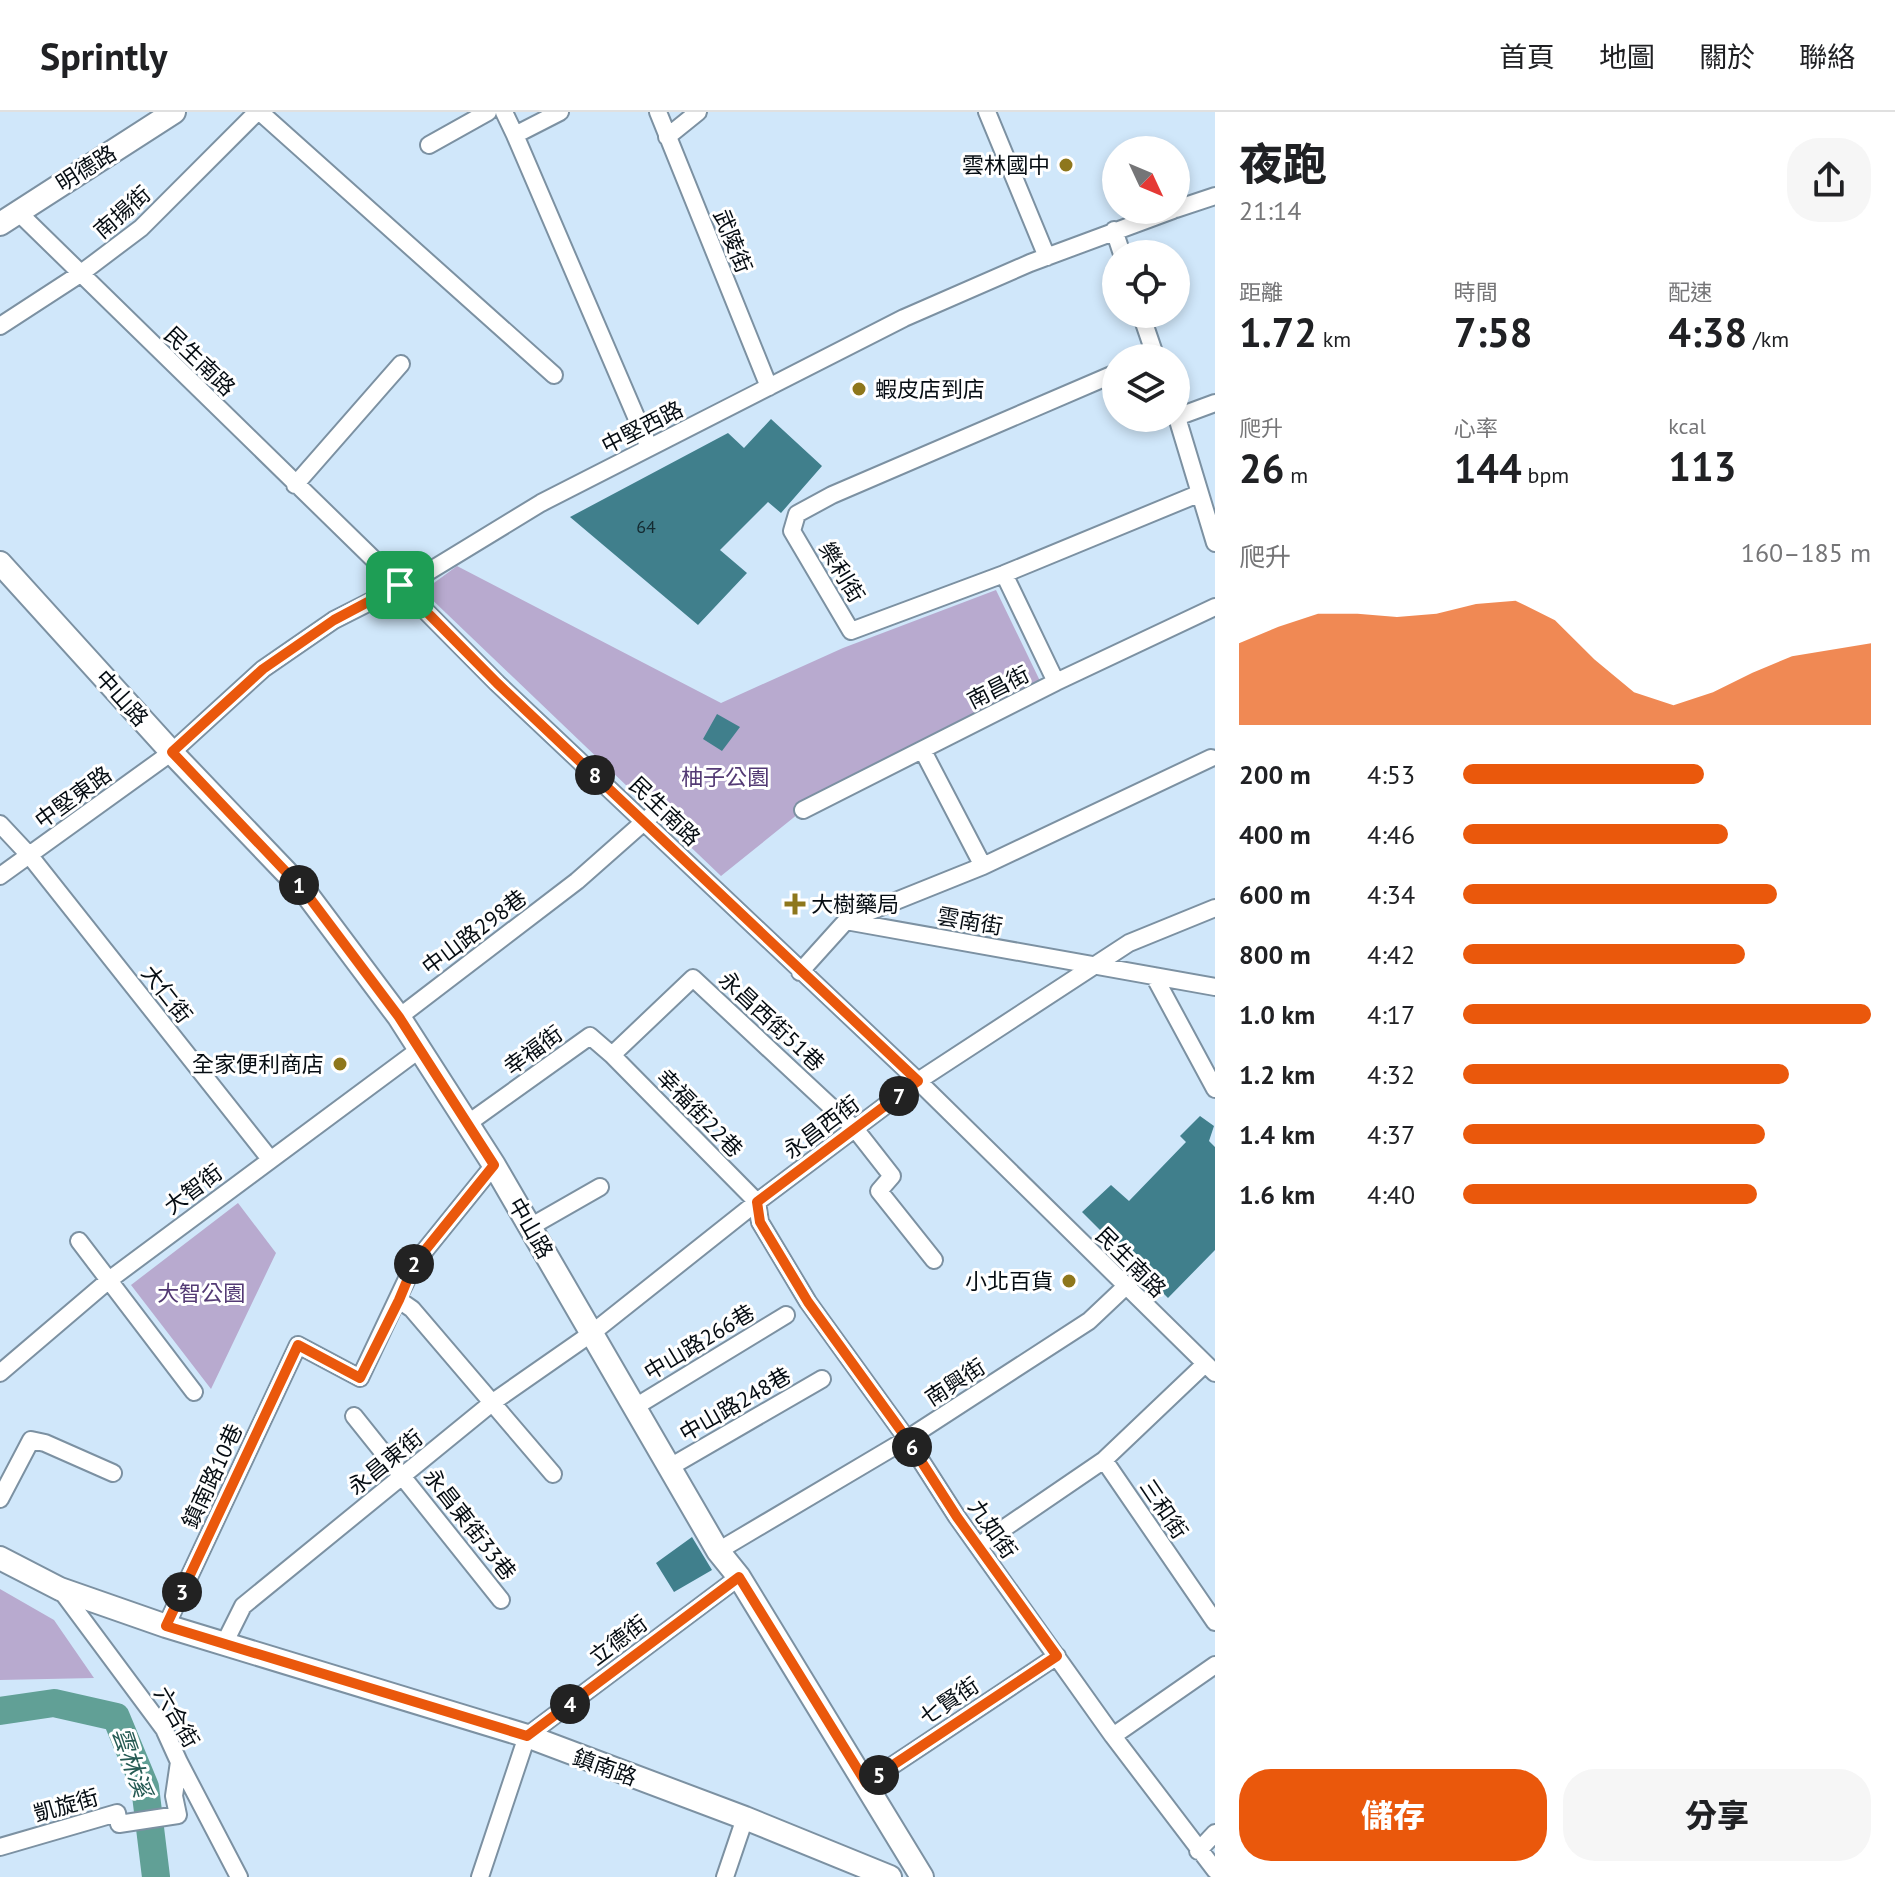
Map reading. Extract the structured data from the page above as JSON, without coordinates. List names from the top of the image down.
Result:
{
  "streets": {
    "street": [
      "明德路",
      "南揚街",
      "武陵街",
      "民生南路",
      "中堅西路",
      "樂利街",
      "南昌街",
      "中山路",
      "中堅東路",
      "雲南街",
      "中山路298巷",
      "大仁街",
      "永昌西街51巷",
      "幸福街",
      "幸福街22巷",
      "永昌西街",
      "大智街",
      "中山路266巷",
      "南興街",
      "中山路248巷",
      "永昌東街",
      "鎮南路10巷",
      "三和街",
      "永昌東街33巷",
      "九如街",
      "立德街",
      "七賢街",
      "六合街",
      "鎮南路",
      "凱旋街"
    ]
  },
  "crossings": [
    ["明德路", "民生南路"],
    ["南揚街", "民生南路"],
    ["武陵街", "中堅西路"],
    ["民生南路", "中堅西路"],
    ["民生南路", "中山路298巷"],
    ["民生南路", "永昌西街"],
    ["民生南路", "南興街"],
    ["中堅西路", "中山路"],
    ["中堅西路", "中堅東路"],
    ["中山路", "中堅東路"],
    ["中山路", "中山路298巷"],
    ["中山路", "幸福街"],
    ["中山路", "永昌西街"],
    ["中山路", "大智街"],
    ["中山路", "中山路266巷"],
    ["中山路", "南興街"],
    ["中山路", "中山路248巷"],
    ["中山路", "永昌東街"],
    ["中山路", "立德街"],
    ["中山路", "七賢街"],
    ["中堅東路", "大仁街"],
    ["雲南街", "永昌西街"],
    ["大仁街", "大智街"],
    ["永昌西街51巷", "幸福街"],
    ["永昌西街51巷", "幸福街22巷"],
    ["永昌西街51巷", "永昌西街"],
    ["幸福街", "幸福街22巷"],
    ["幸福街22巷", "永昌西街"],
    ["幸福街22巷", "九如街"],
    ["永昌西街", "永昌東街"],
    ["永昌西街", "九如街"],
    ["南興街", "九如街"],
    ["永昌東街", "永昌東街33巷"],
    ["永昌東街", "鎮南路"],
    ["鎮南路10巷", "鎮南路"],
    ["九如街", "七賢街"],
    ["立德街", "鎮南路"],
    ["六合街", "鎮南路"],
    ["六合街", "凱旋街"]
  ],
  "water": ["雲林溪"],
  "parks": ["柚子公園", "大智公園"],
  "places": {
    "other": [
      "雲林國中",
      "蝦皮店到店",
      "全家便利商店",
      "小北百貨"
    ],
    "health": ["大樹藥局"]
  },
  "house_numbers": ["64"],
  "north": "bottom right",
  "page": {
    "header": "Sprintly",
    "nav": [
      "首頁",
      "地圖",
      "關於",
      "聯絡"
    ],
    "heading": ["夜跑", "21:14"],
    "stats": [
      ["距離", "1.72 km"],
      ["時間", "7:58"],
      ["配速", "4:38 /km"],
      ["爬升", "26 m"],
      ["心率", "144 bpm"],
      ["kcal", "113"]
    ],
    "chart": ["爬升", "160–185 m"],
    "list": [
      {
        "name": "200 m",
        "note": "4:53"
      },
      {
        "name": "400 m",
        "note": "4:46"
      },
      {
        "name": "600 m",
        "note": "4:34"
      },
      {
        "name": "800 m",
        "note": "4:42"
      },
      {
        "name": "1.0 km",
        "note": "4:17"
      },
      {
        "name": "1.2 km",
        "note": "4:32"
      },
      {
        "name": "1.4 km",
        "note": "4:37"
      },
      {
        "name": "1.6 km",
        "note": "4:40"
      }
    ],
    "pins": [
      "8",
      "1",
      "7",
      "2",
      "6",
      "3",
      "4",
      "5"
    ],
    "buttons": ["儲存", "分享"]
  }
}
